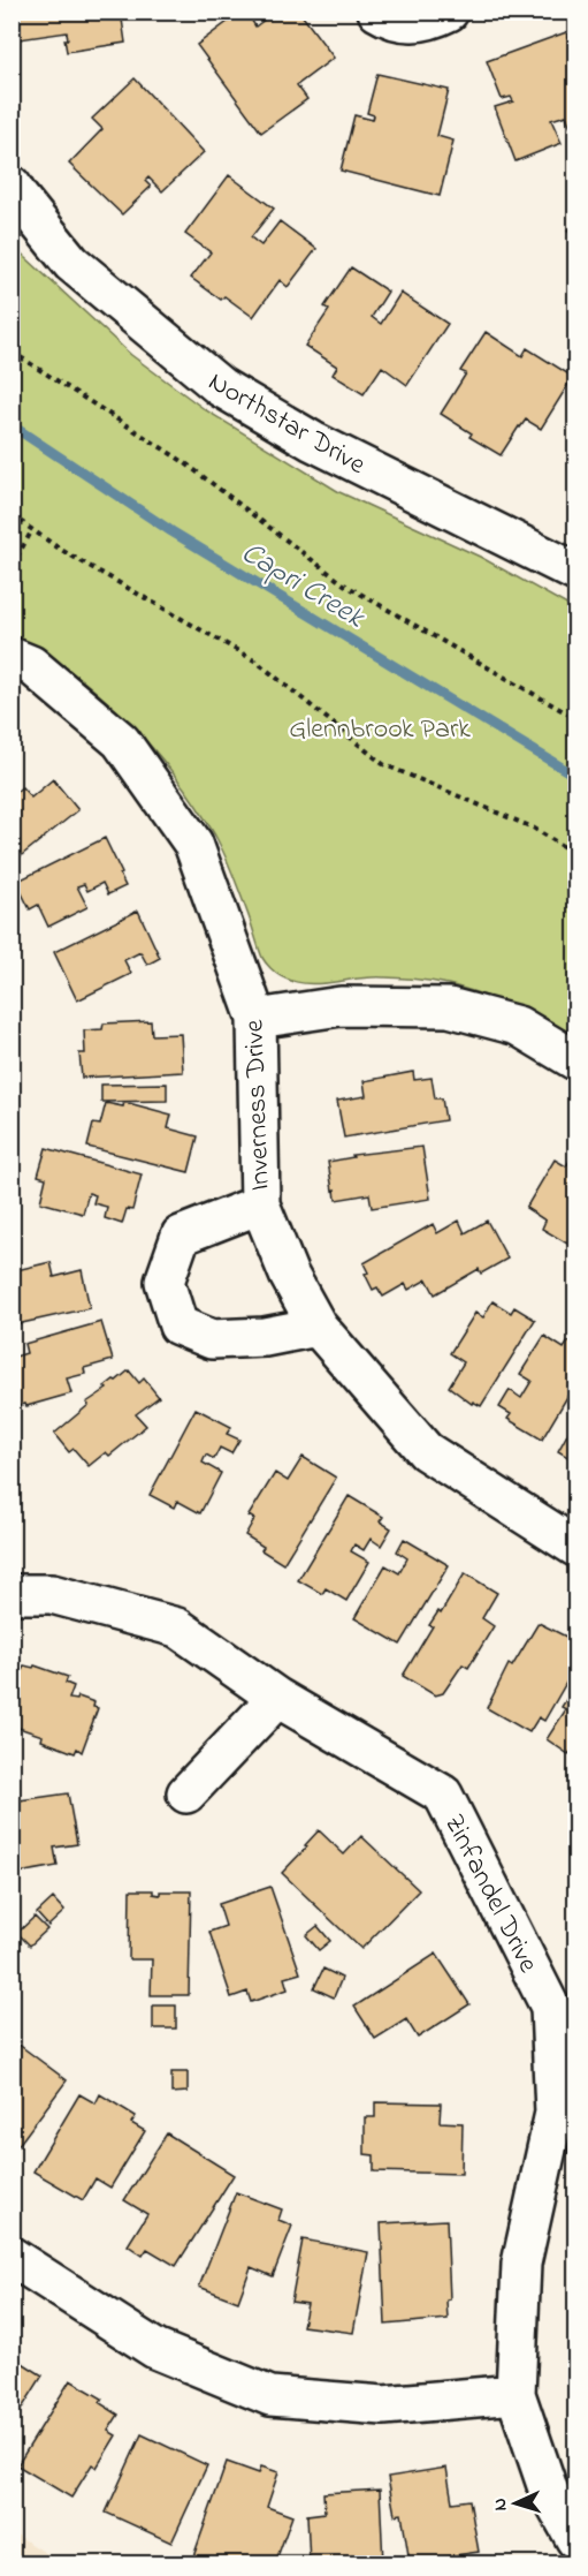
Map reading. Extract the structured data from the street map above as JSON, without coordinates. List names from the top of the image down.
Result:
{
  "streets": {
    "street": ["Northstar Drive", "Inverness Drive", "Zinfandel Drive"]
  },
  "water": ["Capri Creek"],
  "parks": ["Glennbrook Park"],
  "north": "left"
}
